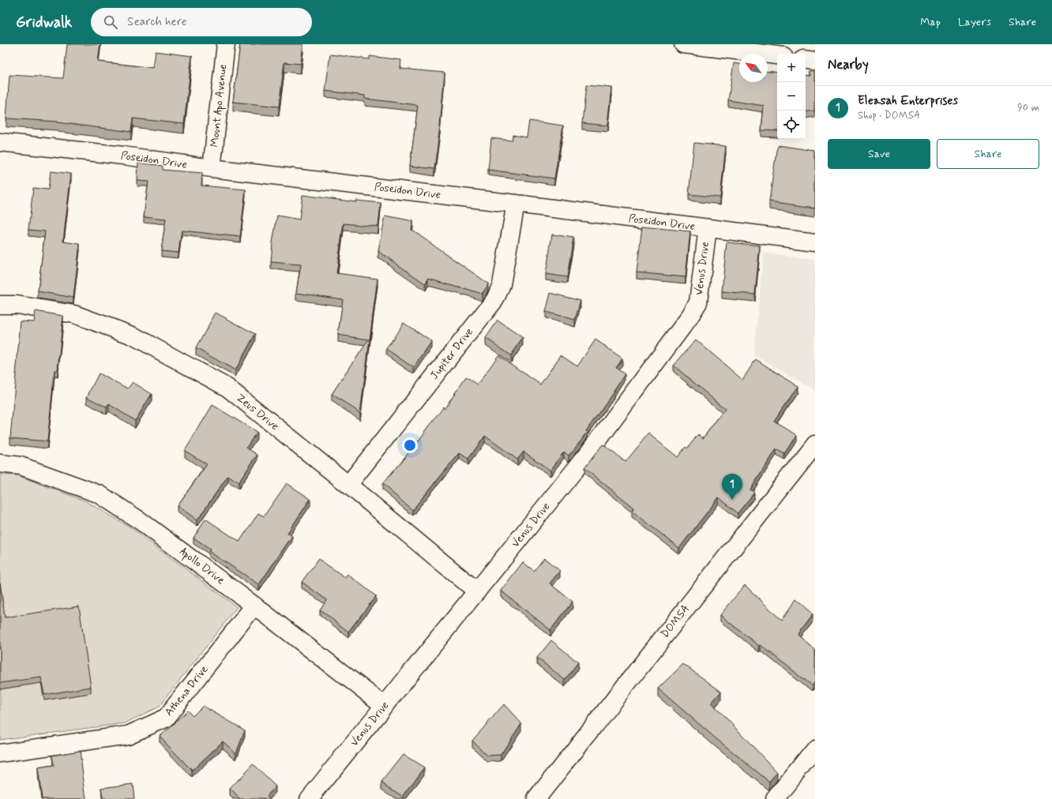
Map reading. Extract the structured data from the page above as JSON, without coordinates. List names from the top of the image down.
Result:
{
  "streets": {
    "street": [
      "Mount Apo Avenue",
      "Poseidon Drive",
      "Venus Drive",
      "Jupiter Drive",
      "Zeus Drive",
      "Apollo Drive",
      "DOMSA",
      "Athena Drive"
    ]
  },
  "crossings": [
    ["Mount Apo Avenue", "Poseidon Drive"],
    ["Poseidon Drive", "Venus Drive"],
    ["Poseidon Drive", "Jupiter Drive"],
    ["Venus Drive", "Zeus Drive"],
    ["Venus Drive", "Apollo Drive"],
    ["Jupiter Drive", "Zeus Drive"],
    ["Apollo Drive", "Athena Drive"]
  ],
  "north": "top left",
  "page": {
    "header": "Gridwalk",
    "search": "Search here",
    "nav": ["Map", "Layers", "Share"],
    "heading": "Nearby",
    "map_buttons": ["+", "−"],
    "list": [
      {
        "mark": "1",
        "name": "Eleasah Enterprises",
        "note": "Shop · DOMSA",
        "value": "90 m"
      }
    ],
    "buttons": ["Save", "Share"],
    "pins": "1"
  }
}
